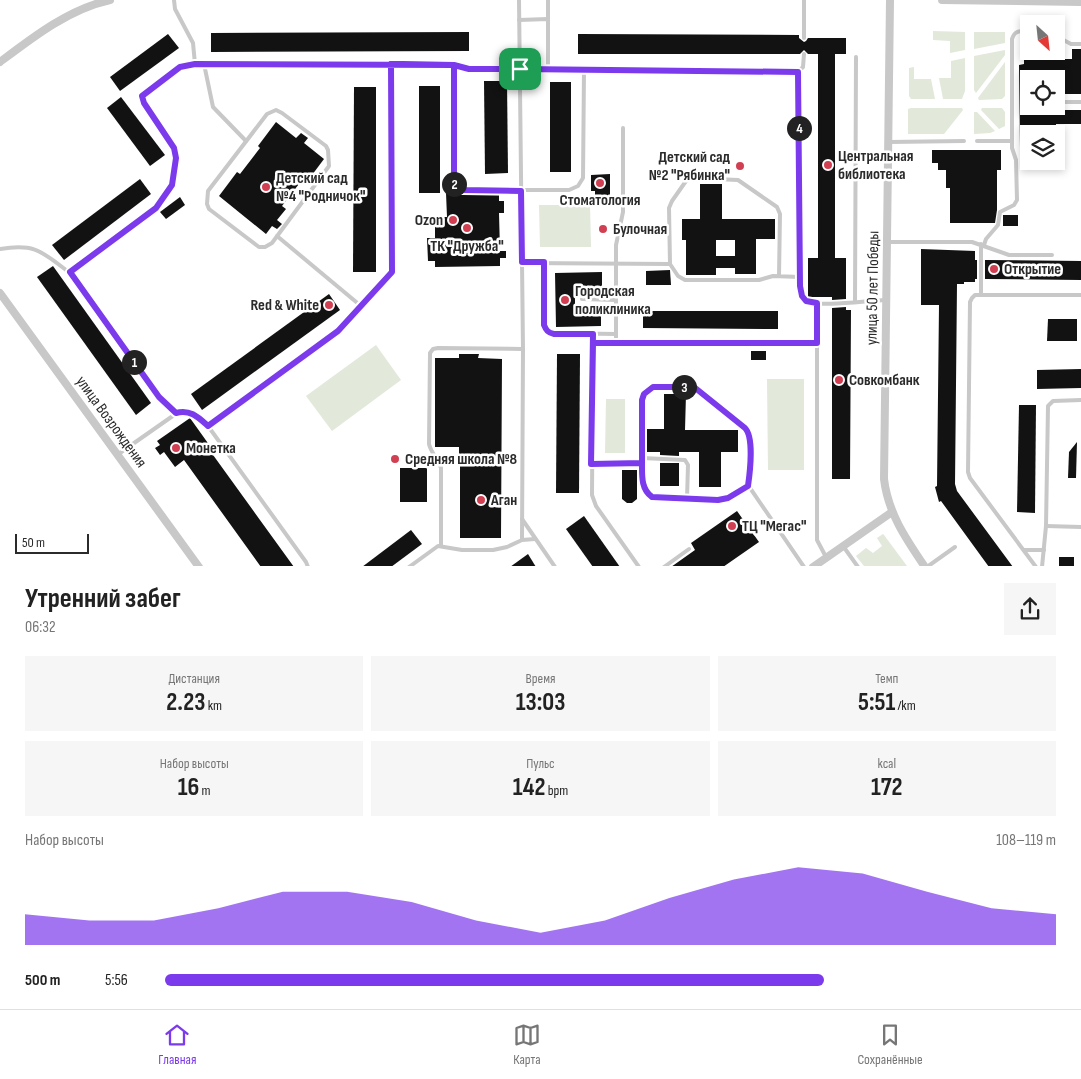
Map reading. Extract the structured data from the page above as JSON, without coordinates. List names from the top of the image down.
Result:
{
  "streets": {
    "street": ["улица 50 лет Победы", "улица Возрождения"]
  },
  "places": [
    "Центральная библиотека",
    "Детский сад №2 \"Рябинка\"",
    "Стоматология",
    "Детский сад №4 \"Родничок\"",
    "Ozon",
    "ТК \"Дружба\"",
    "Булочная",
    "Открытие",
    "Городская поликлиника",
    "Red & White",
    "Совкомбанк",
    "Монетка",
    "Средняя школа №8",
    "Аган",
    "ТЦ \"Мегас\""
  ],
  "scale_bar": "50 m",
  "north": "bottom right",
  "page": {
    "pins": [
      "4",
      "2",
      "1",
      "3"
    ],
    "scale": "50 m",
    "heading": ["Утренний забег", "06:32"],
    "stats": [
      ["Дистанция", "2.23 km"],
      ["Время", "13:03"],
      ["Темп", "5:51 /km"],
      ["Набор высоты", "16 m"],
      ["Пульс", "142 bpm"],
      ["kcal", "172"]
    ],
    "chart": ["Набор высоты", "108–119 m"],
    "list": [
      {
        "name": "500 m",
        "note": "5:56"
      }
    ],
    "tabs": ["Главная", "Карта", "Сохранённые"]
  }
}
